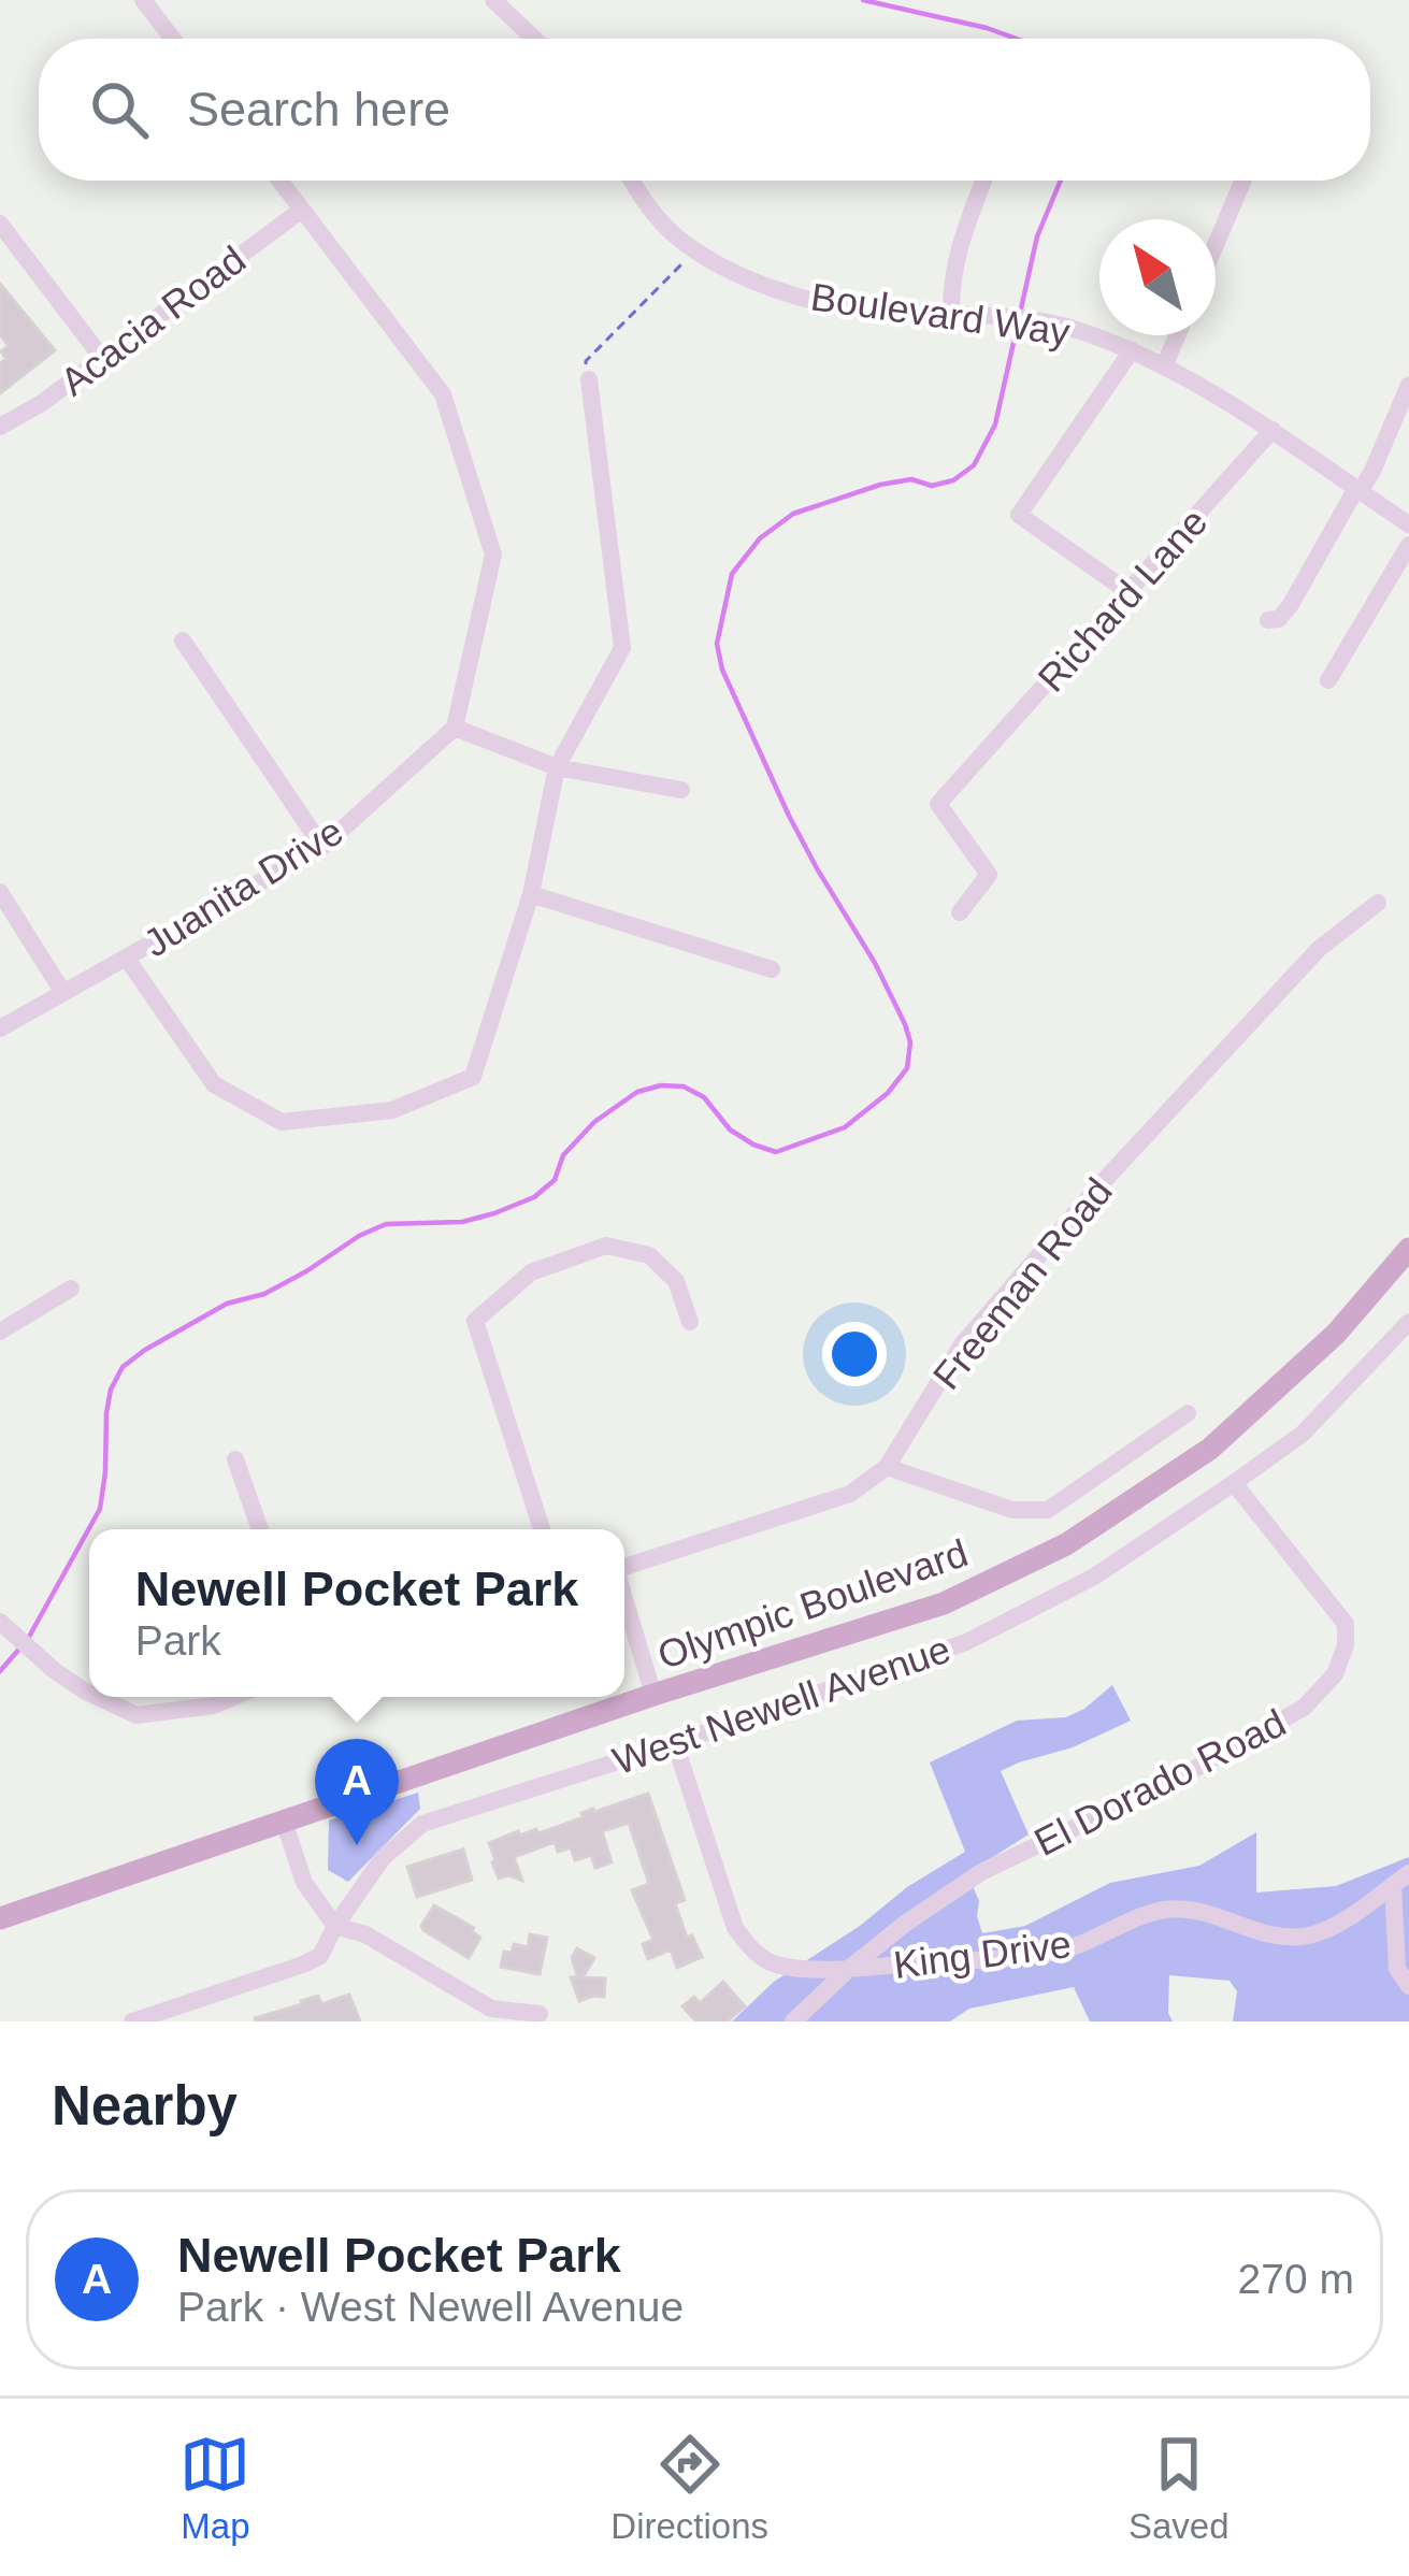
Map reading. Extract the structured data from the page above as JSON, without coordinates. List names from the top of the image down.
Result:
{
  "streets": {
    "main road": ["Olympic Boulevard"],
    "street": [
      "Boulevard Way",
      "Acacia Road",
      "Richard Lane",
      "Juanita Drive",
      "Freeman Road",
      "West Newell Avenue",
      "El Dorado Road",
      "King Drive"
    ]
  },
  "crossings": [
    ["Boulevard Way", "Richard Lane"],
    ["West Newell Avenue", "El Dorado Road"],
    ["West Newell Avenue", "King Drive"],
    ["El Dorado Road", "King Drive"]
  ],
  "north": "top left",
  "page": {
    "search": "Search here",
    "popup": ["Newell Pocket Park", "Park"],
    "pins": "A",
    "heading": "Nearby",
    "list": [
      {
        "mark": "A",
        "name": "Newell Pocket Park",
        "note": "Park · West Newell Avenue",
        "value": "270 m"
      }
    ],
    "nav": ["Map", "Directions", "Saved"]
  }
}
